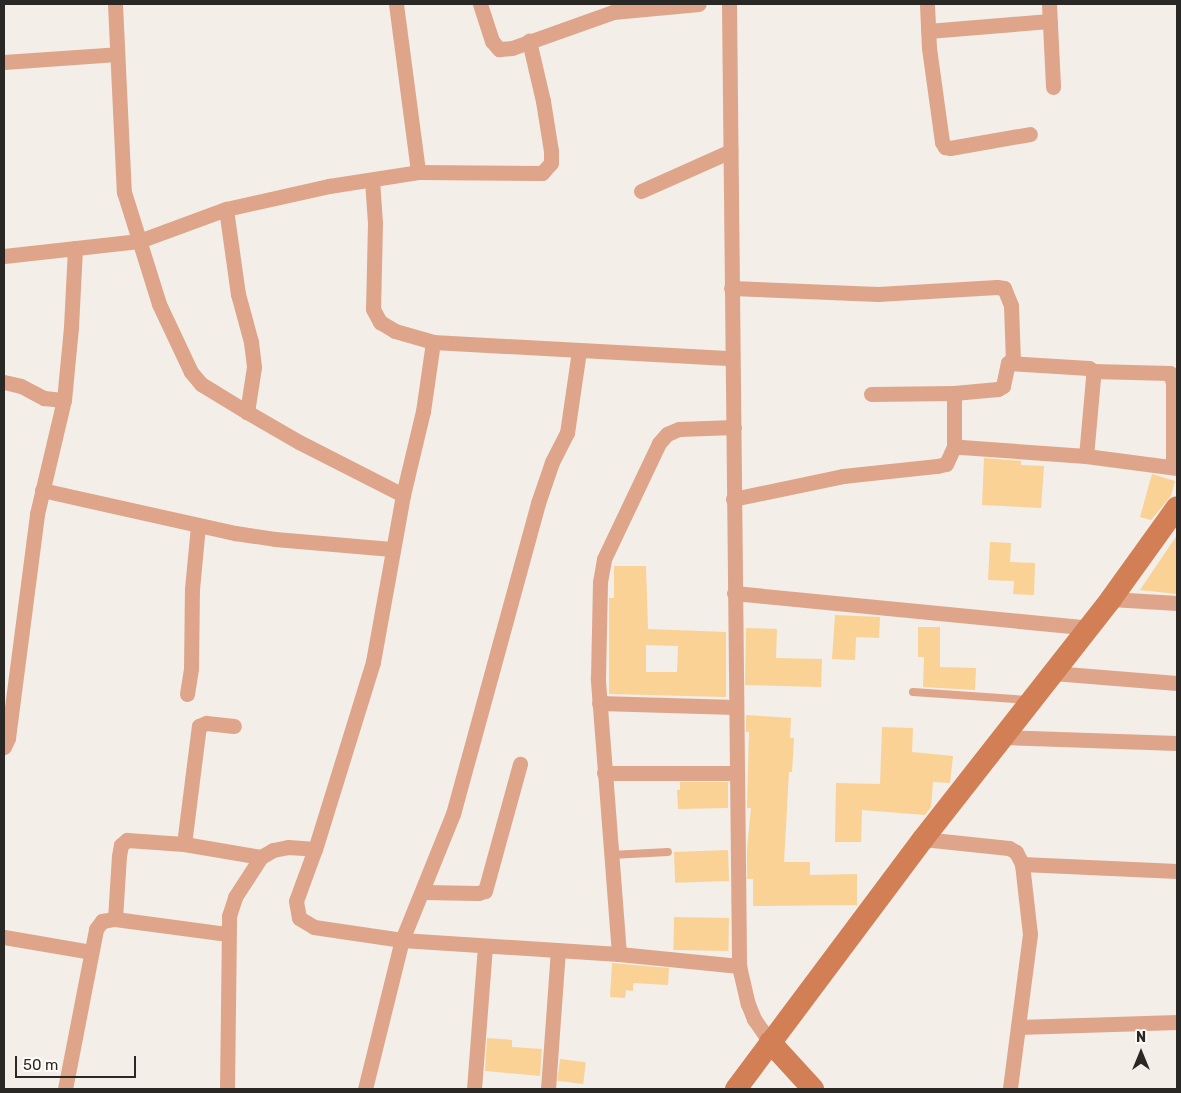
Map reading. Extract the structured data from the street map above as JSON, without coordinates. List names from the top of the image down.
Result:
{
  "scale_bar": "50 m",
  "north": "top"
}
